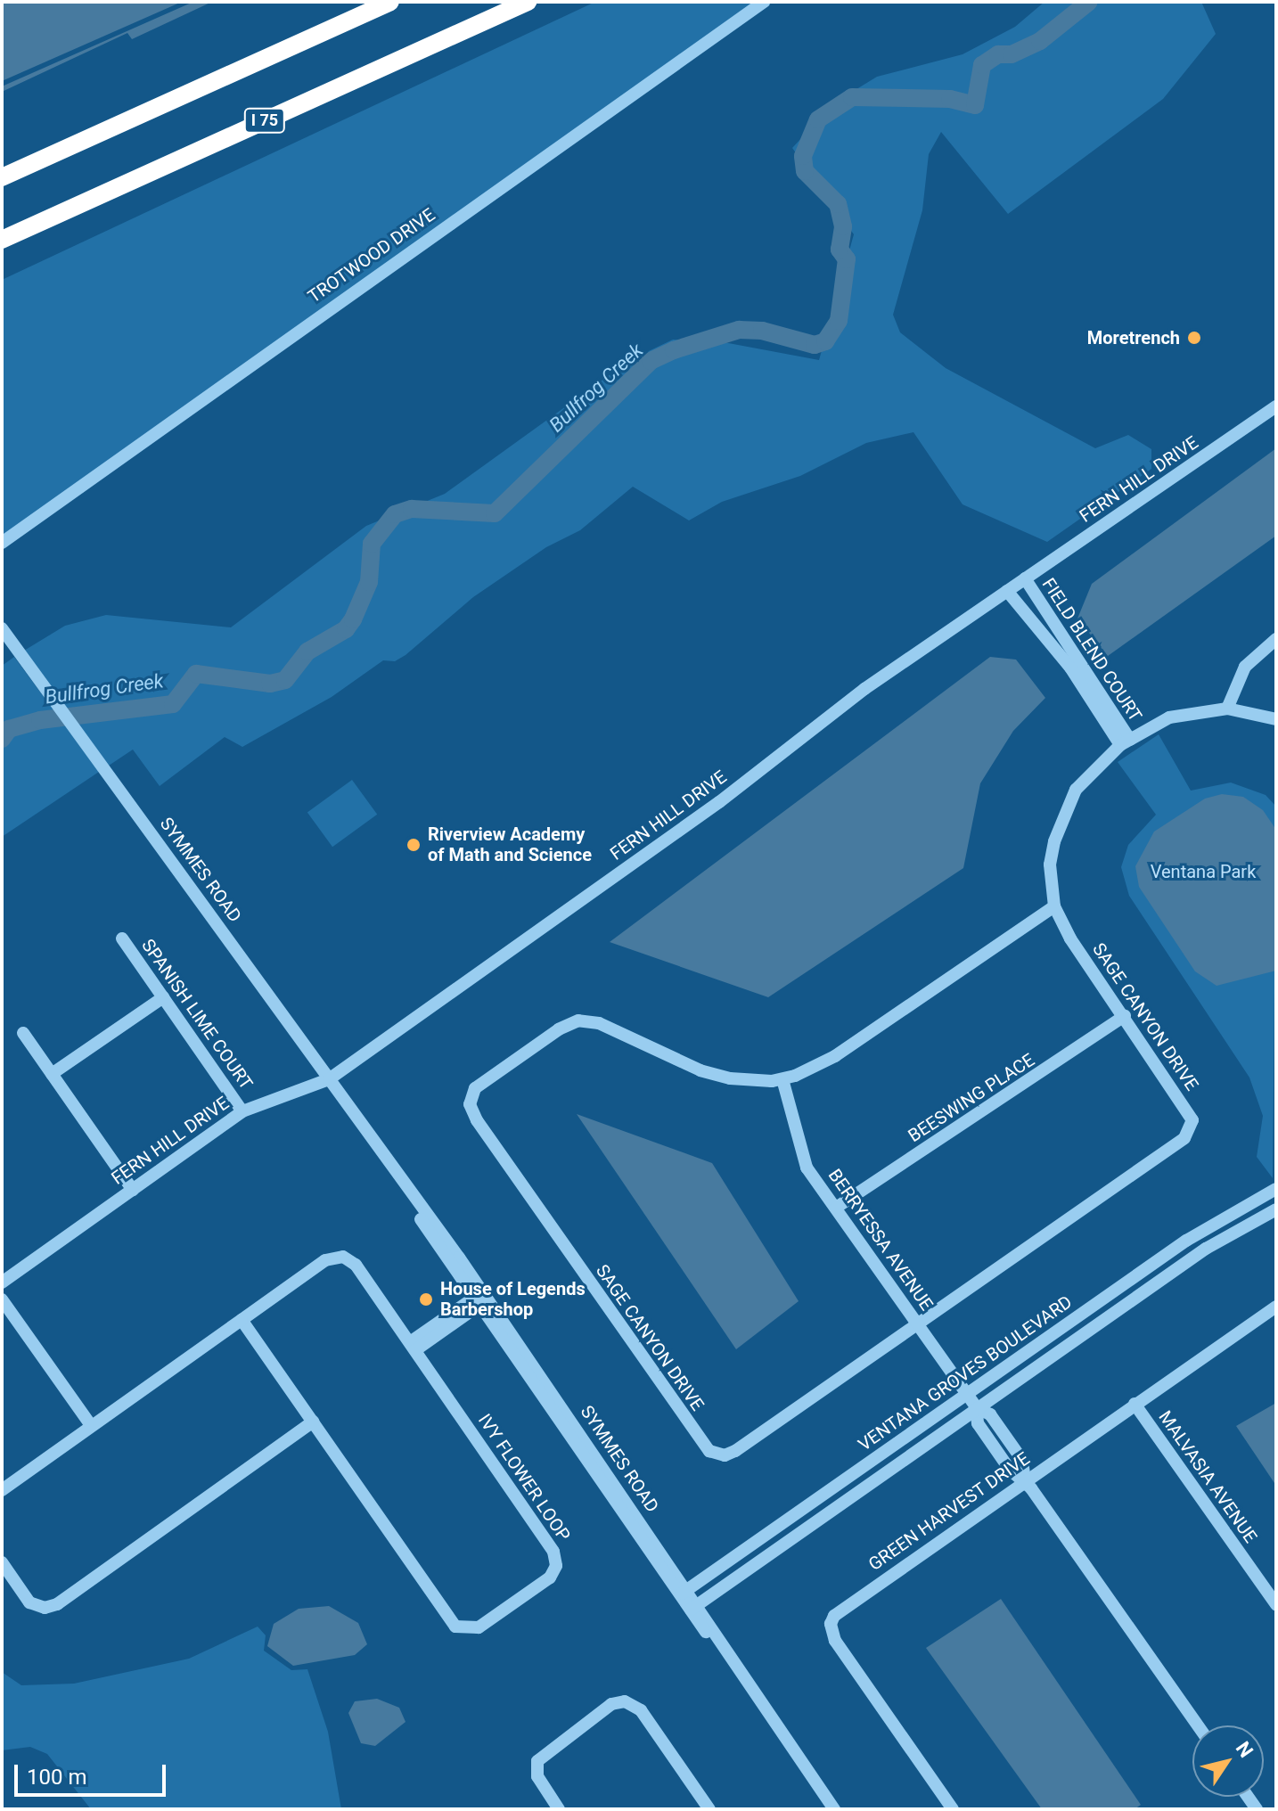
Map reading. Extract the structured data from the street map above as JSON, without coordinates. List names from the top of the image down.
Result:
{
  "streets": {
    "highway": ["I 75"],
    "street": [
      "TROTWOOD DRIVE",
      "FERN HILL DRIVE",
      "FIELD BLEND COURT",
      "SYMMES ROAD",
      "SPANISH LIME COURT",
      "SAGE CANYON DRIVE",
      "BEESWING PLACE",
      "BERRYESSA AVENUE",
      "VENTANA GROVES BOULEVARD",
      "MALVASIA AVENUE",
      "IVY FLOWER LOOP",
      "GREEN HARVEST DRIVE"
    ]
  },
  "crossings": [
    ["FERN HILL DRIVE", "FIELD BLEND COURT"],
    ["FERN HILL DRIVE", "SYMMES ROAD"],
    ["FERN HILL DRIVE", "SPANISH LIME COURT"],
    ["FIELD BLEND COURT", "SAGE CANYON DRIVE"],
    ["SYMMES ROAD", "VENTANA GROVES BOULEVARD"],
    ["SAGE CANYON DRIVE", "BEESWING PLACE"],
    ["SAGE CANYON DRIVE", "BERRYESSA AVENUE"],
    ["BEESWING PLACE", "BERRYESSA AVENUE"],
    ["BERRYESSA AVENUE", "VENTANA GROVES BOULEVARD"],
    ["BERRYESSA AVENUE", "GREEN HARVEST DRIVE"],
    ["MALVASIA AVENUE", "GREEN HARVEST DRIVE"]
  ],
  "water": ["Bullfrog Creek"],
  "parks": ["Ventana Park"],
  "places": ["Moretrench", "Riverview Academy of Math and Science", "House of Legends Barbershop"],
  "scale_bar": "100 m",
  "north": "top right"
}
